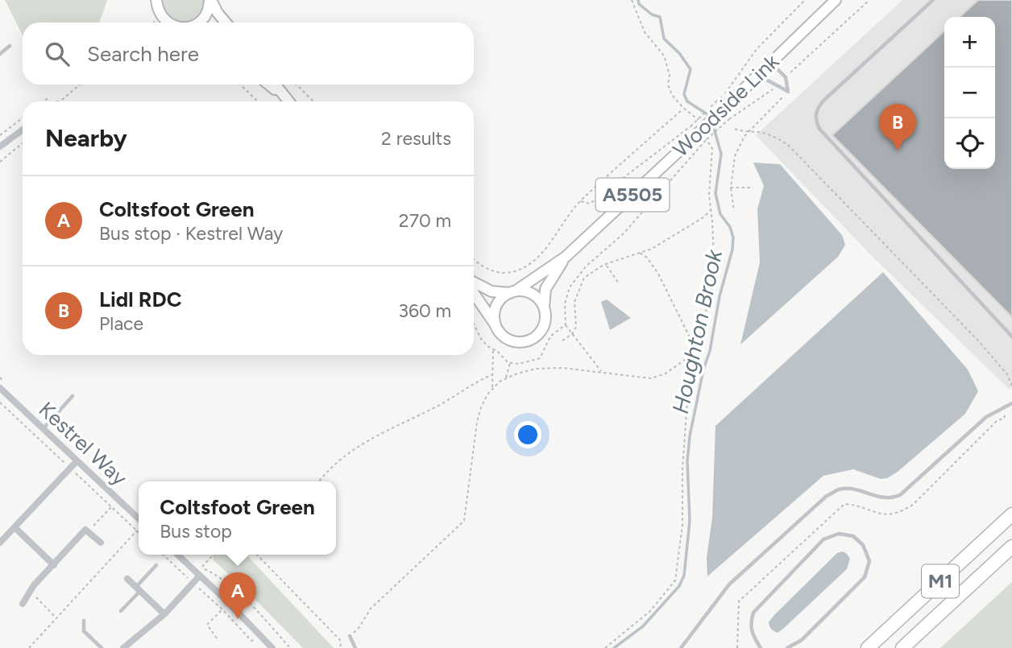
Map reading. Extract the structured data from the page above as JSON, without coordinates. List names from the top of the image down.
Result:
{
  "streets": {
    "highway": ["M1"],
    "main road": ["Woodside Link", "A5505"],
    "street": ["Kestrel Way"]
  },
  "crossings": [
    ["Woodside Link", "A5505"]
  ],
  "water": ["Houghton Brook"],
  "page": {
    "map_buttons": ["+", "−"],
    "search": "Search here",
    "heading": ["Nearby", "2 results"],
    "pins": ["B", "A"],
    "list": [
      {
        "mark": "A",
        "name": "Coltsfoot Green",
        "note": "Bus stop · Kestrel Way",
        "value": "270 m"
      },
      {
        "mark": "B",
        "name": "Lidl RDC",
        "note": "Place",
        "value": "360 m"
      }
    ],
    "popup": ["Coltsfoot Green", "Bus stop"]
  }
}
